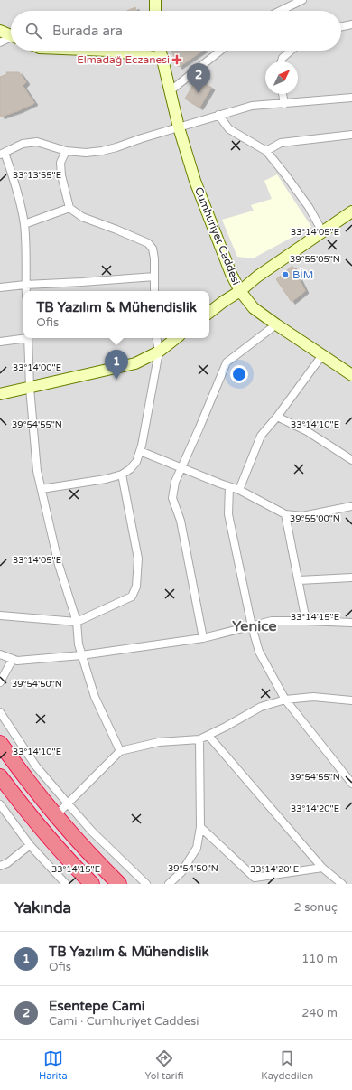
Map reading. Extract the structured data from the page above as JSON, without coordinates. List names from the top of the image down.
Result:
{
  "streets": {
    "street": ["Cumhuriyet Caddesi"]
  },
  "districts": ["Yenice"],
  "places": {
    "health": ["Elmadağ Eczanesi"],
    "other": ["BİM"]
  },
  "north": "top right",
  "page": {
    "search": "Burada ara",
    "pins": ["2", "1"],
    "popup": ["TB Yazılım & Mühendislik", "Ofis"],
    "heading": ["Yakında", "2 sonuç"],
    "list": [
      {
        "mark": "1",
        "name": "TB Yazılım & Mühendislik",
        "note": "Ofis",
        "value": "110 m"
      },
      {
        "mark": "2",
        "name": "Esentepe Cami",
        "note": "Cami · Cumhuriyet Caddesi",
        "value": "240 m"
      }
    ],
    "nav": ["Harita", "Yol tarifi", "Kaydedilen"]
  },
  "coordinates": [
    "33°13'55\"E",
    "33°14'05\"E",
    "39°55'05\"N",
    "33°14'00\"E",
    "33°14'10\"E",
    "39°54'55\"N",
    "39°55'00\"N",
    "33°14'15\"E",
    "39°54'50\"N",
    "33°14'20\"E"
  ]
}
